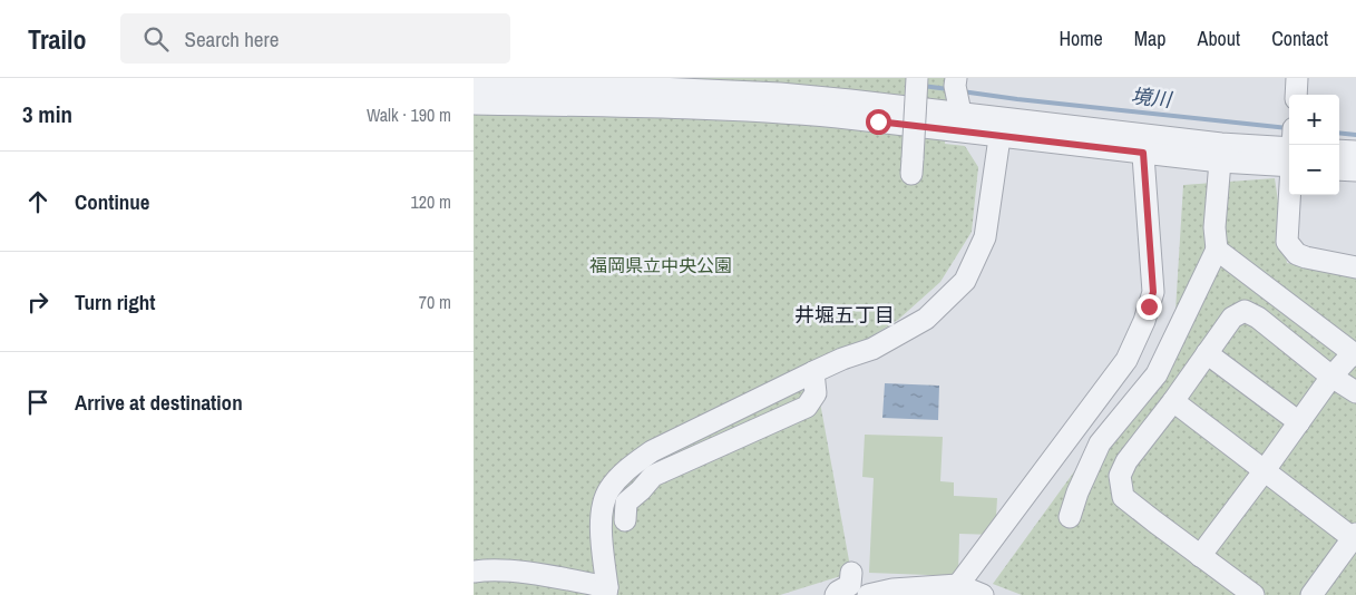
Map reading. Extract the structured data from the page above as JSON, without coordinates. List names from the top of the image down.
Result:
{
  "districts": ["井堀五丁目"],
  "water": ["境川"],
  "parks": ["福岡県立中央公園"],
  "page": {
    "header": "Trailo",
    "search": "Search here",
    "nav": [
      "Home",
      "Map",
      "About",
      "Contact"
    ],
    "heading": ["3 min", "Walk · 190 m"],
    "map_buttons": ["+", "−"],
    "list": [
      ["Continue", "120 m"],
      ["Turn right", "70 m"],
      "Arrive at destination"
    ]
  }
}
